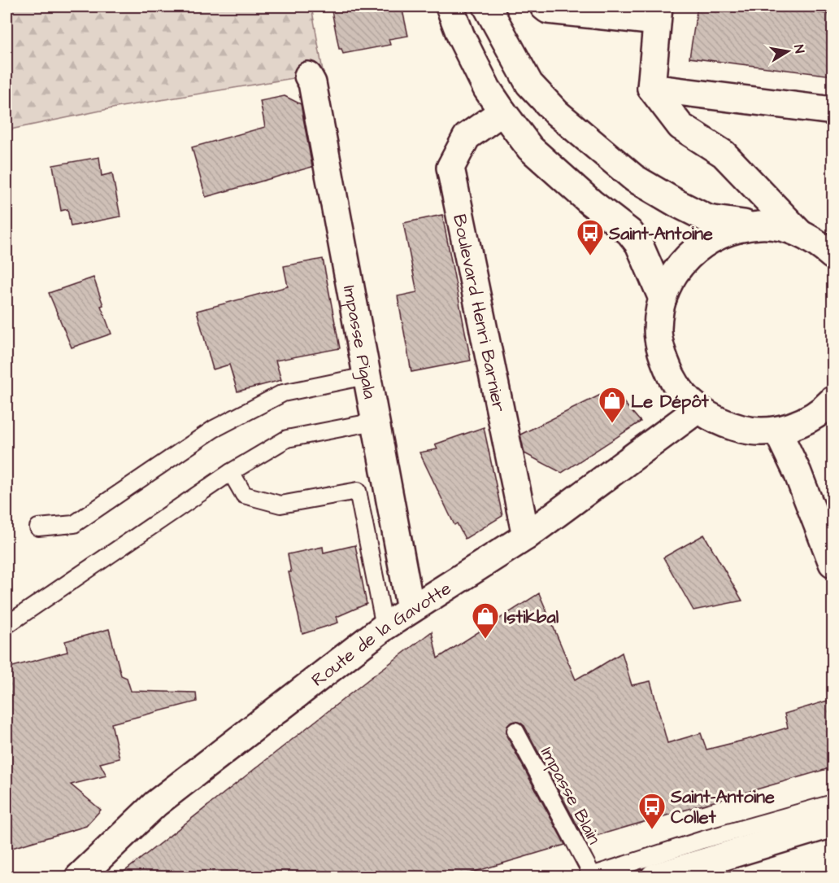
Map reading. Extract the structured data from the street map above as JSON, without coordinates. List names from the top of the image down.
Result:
{
  "streets": {
    "street": ["Boulevard Henri Barnier", "Impasse Pigala", "Route de la Gavotte"],
    "lane": ["Impasse Blain"]
  },
  "crossings": [
    ["Boulevard Henri Barnier", "Route de la Gavotte"],
    ["Impasse Pigala", "Route de la Gavotte"]
  ],
  "places": {
    "bus stop": ["Saint-Antoine", "Saint-Antoine Collet"],
    "shop": ["Le Dépôt", "Istikbal"]
  },
  "north": "right"
}
